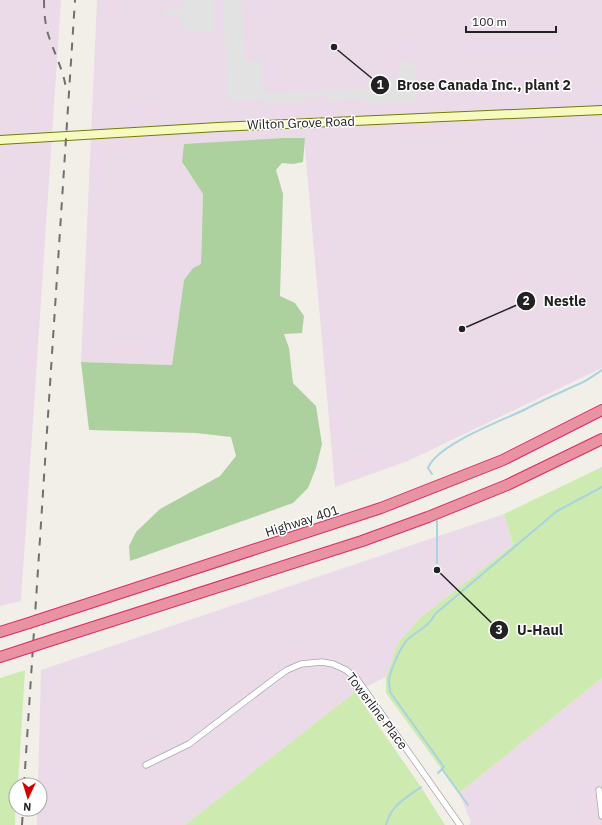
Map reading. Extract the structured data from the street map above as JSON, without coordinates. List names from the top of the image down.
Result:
{
  "streets": {
    "highway": ["Highway 401"],
    "main road": ["Wilton Grove Road"],
    "street": ["Towerline Place"]
  },
  "places": ["Brose Canada Inc., plant 2", "Nestle", "U-Haul"],
  "scale_bar": "100 m",
  "north": "bottom"
}
